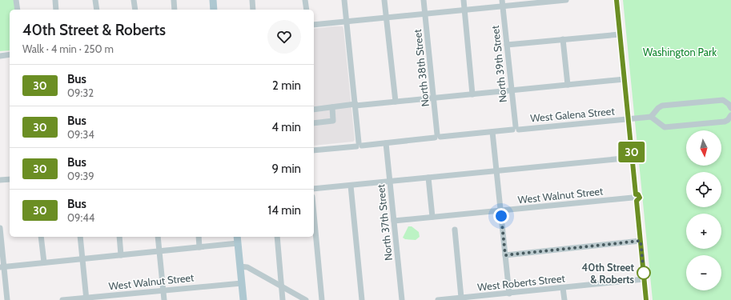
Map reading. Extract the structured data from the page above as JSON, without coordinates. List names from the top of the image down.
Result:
{
  "streets": {
    "street": [
      "North 39th Street",
      "North 38th Street",
      "West Galena Street",
      "West Walnut Street",
      "North 37th Street",
      "West Roberts Street"
    ]
  },
  "crossings": [
    ["North 39th Street", "West Galena Street"],
    ["North 38th Street", "West Galena Street"],
    ["West Galena Street", "North 37th Street"],
    ["West Walnut Street", "North 37th Street"]
  ],
  "parks": ["Washington Park"],
  "places": ["40th Street & Roberts"],
  "lines": ["bus line 30"],
  "north": "bottom",
  "page": {
    "on_map": "30",
    "heading": ["40th Street & Roberts", "Walk · 4 min · 250 m"],
    "list": [
      {
        "mark": "30",
        "name": "Bus",
        "note": "09:32",
        "value": "2 min"
      },
      {
        "mark": "30",
        "name": "Bus",
        "note": "09:34",
        "value": "4 min"
      },
      {
        "mark": "30",
        "name": "Bus",
        "note": "09:39",
        "value": "9 min"
      },
      {
        "mark": "30",
        "name": "Bus",
        "note": "09:44",
        "value": "14 min"
      }
    ],
    "map_buttons": ["+", "−"]
  }
}
